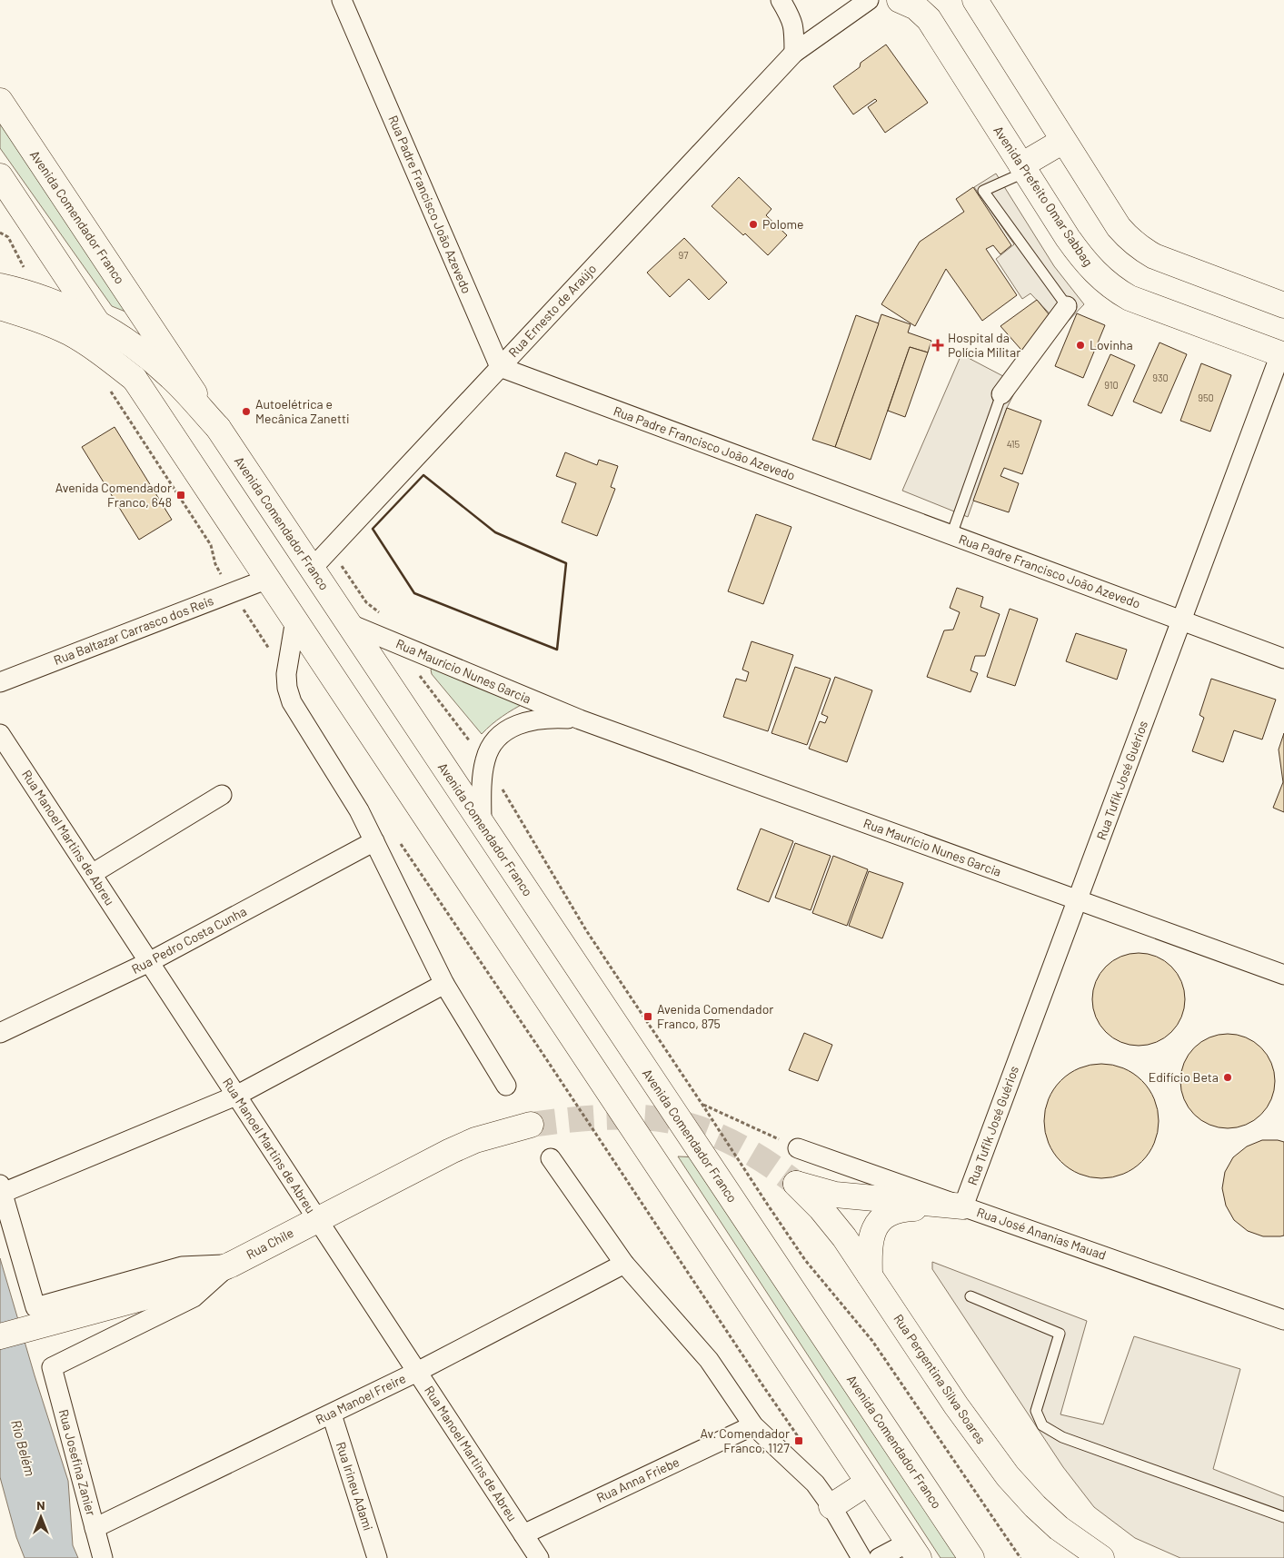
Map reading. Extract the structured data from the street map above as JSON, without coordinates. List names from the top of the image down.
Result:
{
  "streets": {
    "main road": [
      "Avenida Prefeito Omar Sabbag",
      "Avenida Comendador Franco",
      "Rua Chile",
      "Rua Pergentina Silva Soares"
    ],
    "street": [
      "Rua Padre Francisco João Azevedo",
      "Rua Ernesto de Araújo",
      "Rua Baltazar Carrasco dos Reis",
      "Rua Maurício Nunes Garcia",
      "Rua Tufik José Guérios",
      "Rua Manoel Martins de Abreu",
      "Rua Pedro Costa Cunha",
      "Rua José Ananias Mauad",
      "Rua Manoel Freire",
      "Rua Josefina Zanier",
      "Rua Anna Friebe",
      "Rua Irineu Adami"
    ]
  },
  "crossings": [
    ["Avenida Prefeito Omar Sabbag", "Rua Tufik José Guérios"],
    ["Rua Padre Francisco João Azevedo", "Rua Ernesto de Araújo"],
    ["Rua Padre Francisco João Azevedo", "Rua Tufik José Guérios"],
    ["Avenida Comendador Franco", "Rua Ernesto de Araújo"],
    ["Avenida Comendador Franco", "Rua Maurício Nunes Garcia"],
    ["Rua Maurício Nunes Garcia", "Rua Tufik José Guérios"],
    ["Rua Tufik José Guérios", "Rua José Ananias Mauad"],
    ["Rua Tufik José Guérios", "Rua Pergentina Silva Soares"],
    ["Rua Manoel Martins de Abreu", "Rua Pedro Costa Cunha"],
    ["Rua Manoel Martins de Abreu", "Rua Chile"],
    ["Rua Manoel Martins de Abreu", "Rua Manoel Freire"],
    ["Rua Manoel Martins de Abreu", "Rua Anna Friebe"],
    ["Rua José Ananias Mauad", "Rua Pergentina Silva Soares"],
    ["Rua Chile", "Rua Josefina Zanier"],
    ["Rua Manoel Freire", "Rua Josefina Zanier"],
    ["Rua Manoel Freire", "Rua Irineu Adami"]
  ],
  "water": ["Rio Belém"],
  "places": {
    "other": [
      "Polome",
      "Lovinha",
      "Autoelétrica e Mecânica Zanetti",
      "Edifício Beta"
    ],
    "health": ["Hospital da Polícia Militar"],
    "transit": ["Avenida Comendador Franco, 648", "Avenida Comendador Franco, 875", "Av. Comendador Franco, 1127"]
  },
  "house_numbers": [
    "97",
    "930",
    "910",
    "950",
    "415"
  ],
  "north": "top"
}
